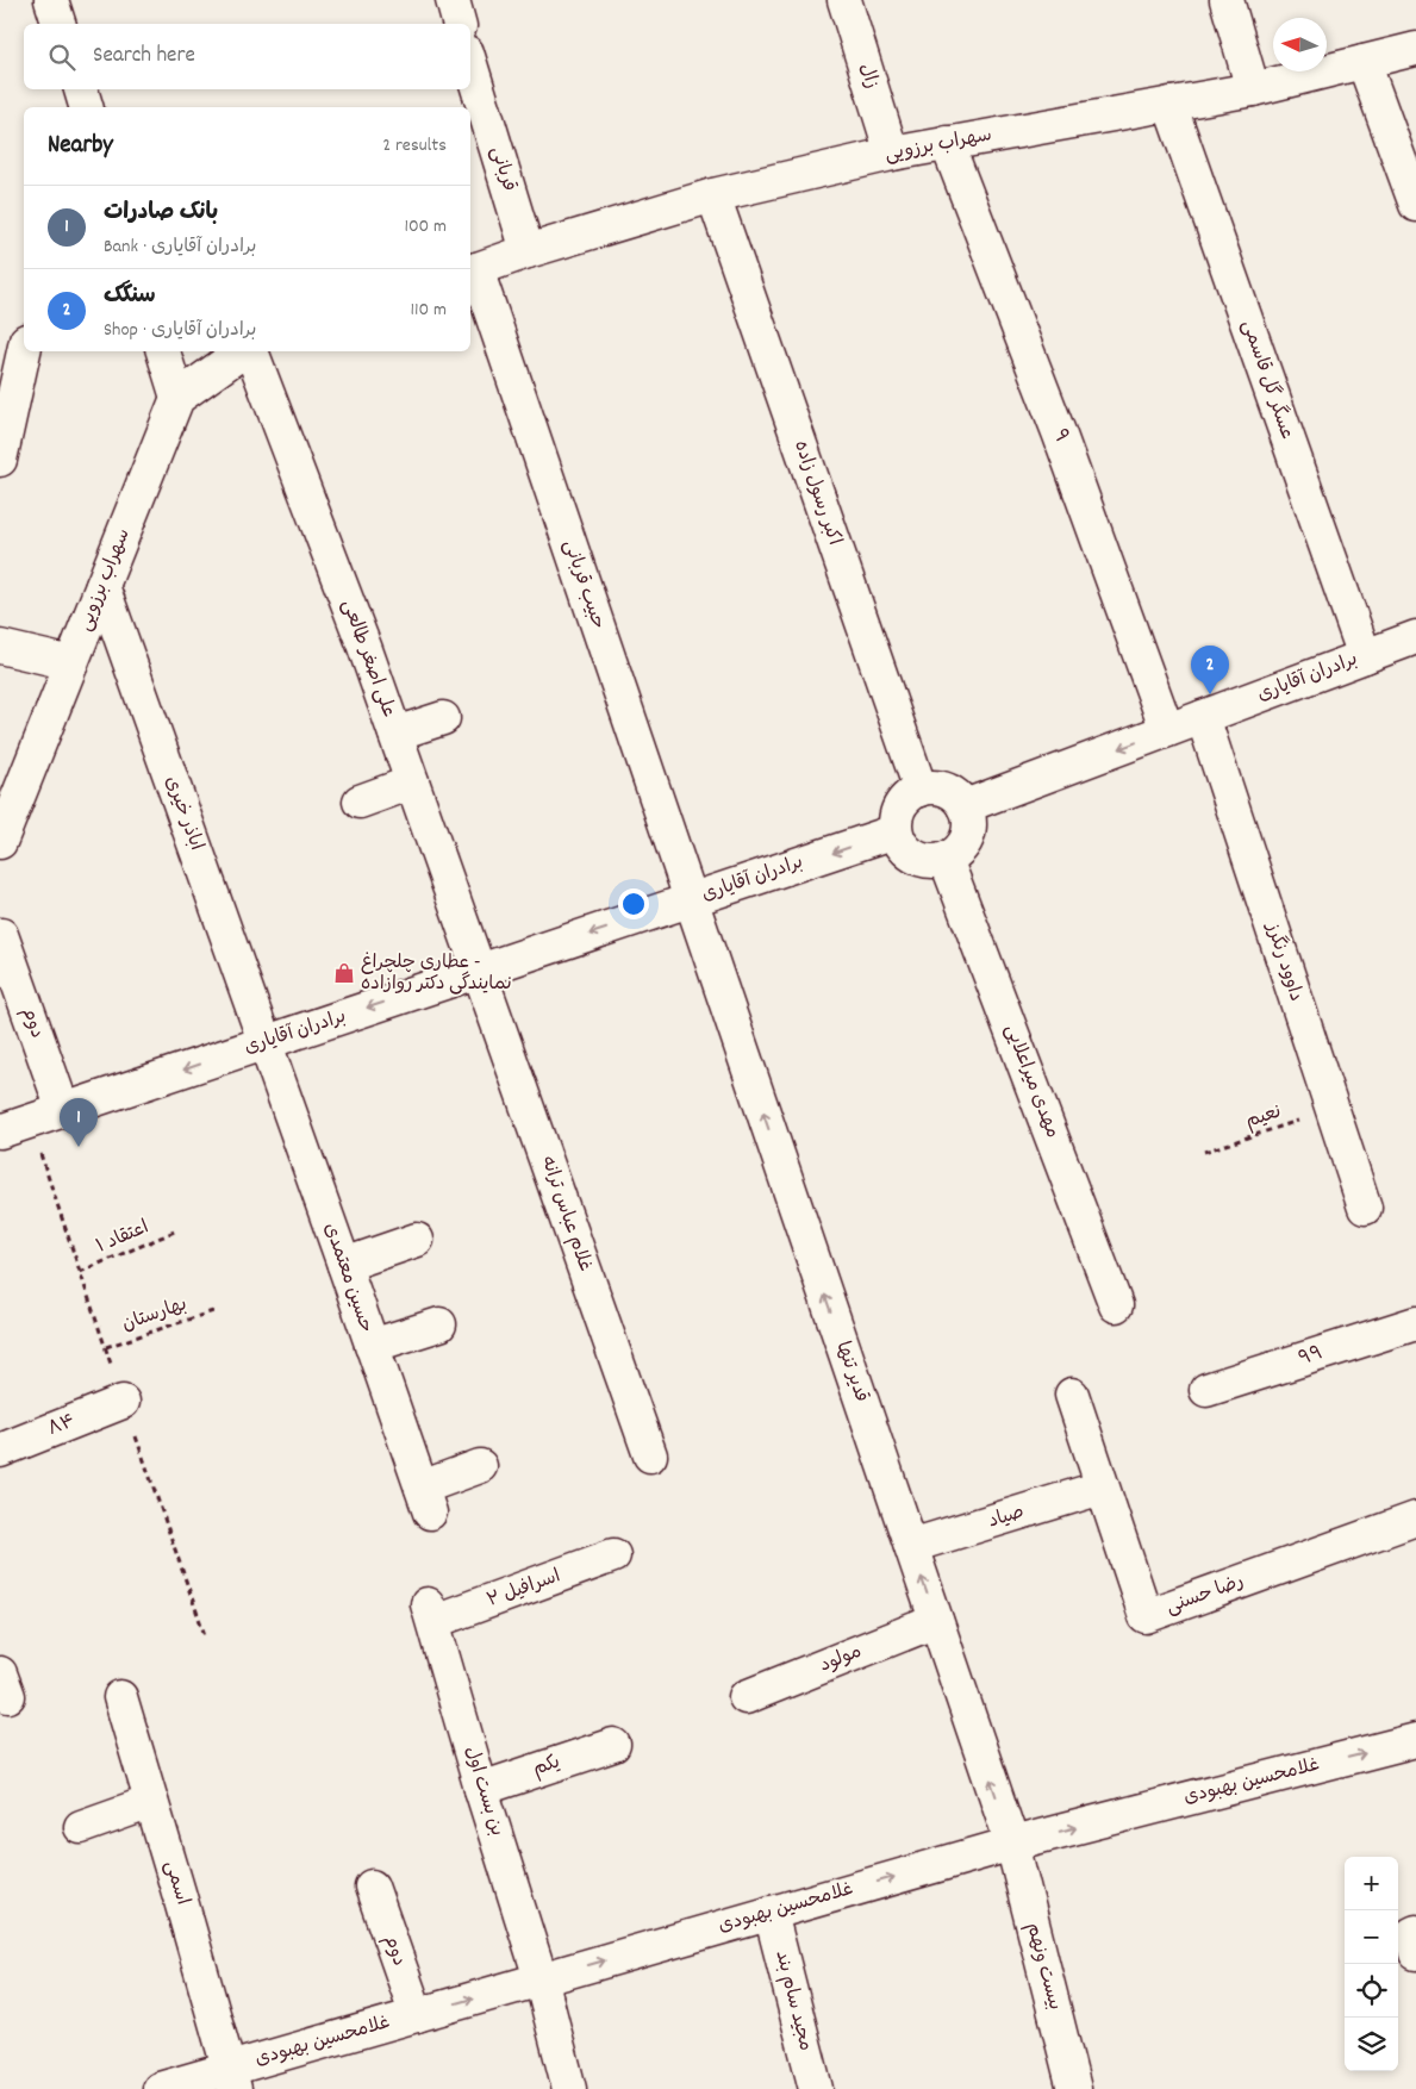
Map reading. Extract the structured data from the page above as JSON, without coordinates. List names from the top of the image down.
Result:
{
  "streets": {
    "street": [
      "زال",
      "سهراب برزویی",
      "قربانی",
      "عسگر گل قاسمی",
      "۹",
      "اکبر رسول زاده",
      "حبیب قربانی",
      "علی اصغر طالعی",
      "برادران آقایاری",
      "اباذر خیری",
      "داوود رنگرز",
      "دوم",
      "مهدی میراعلایی",
      "غلام عباس ترانه",
      "حسین معتمدی",
      "۹۹",
      "قدیر تنها",
      "۸۴",
      "صیاد",
      "اسرافیل ۲",
      "رضا حسنی",
      "مولود",
      "یکم",
      "غلامحسین بهبودی",
      "بن بست اول",
      "اسمی",
      "بیست ونهم",
      "مجید سام بند"
    ],
    "path": ["نعیم", "اعتقاد ۱", "بهارستان"]
  },
  "crossings": [
    ["زال", "سهراب برزویی"],
    ["سهراب برزویی", "قربانی"],
    ["سهراب برزویی", "عسگر گل قاسمی"],
    ["سهراب برزویی", "۹"],
    ["سهراب برزویی", "اکبر رسول زاده"],
    ["سهراب برزویی", "حبیب قربانی"],
    ["سهراب برزویی", "اباذر خیری"],
    ["عسگر گل قاسمی", "برادران آقایاری"],
    ["۹", "برادران آقایاری"],
    ["اکبر رسول زاده", "برادران آقایاری"],
    ["اکبر رسول زاده", "مهدی میراعلایی"],
    ["حبیب قربانی", "برادران آقایاری"],
    ["حبیب قربانی", "قدیر تنها"],
    ["علی اصغر طالعی", "برادران آقایاری"],
    ["علی اصغر طالعی", "غلام عباس ترانه"],
    ["برادران آقایاری", "اباذر خیری"],
    ["برادران آقایاری", "داوود رنگرز"],
    ["برادران آقایاری", "دوم"],
    ["برادران آقایاری", "مهدی میراعلایی"],
    ["برادران آقایاری", "غلام عباس ترانه"],
    ["برادران آقایاری", "حسین معتمدی"],
    ["برادران آقایاری", "قدیر تنها"],
    ["اباذر خیری", "حسین معتمدی"],
    ["داوود رنگرز", "نعیم"],
    ["دوم", "غلامحسین بهبودی"],
    ["قدیر تنها", "صیاد"],
    ["قدیر تنها", "مولود"],
    ["قدیر تنها", "غلامحسین بهبودی"],
    ["قدیر تنها", "بیست ونهم"],
    ["صیاد", "رضا حسنی"],
    ["اسرافیل ۲", "بن بست اول"],
    ["یکم", "بن بست اول"],
    ["غلامحسین بهبودی", "بن بست اول"],
    ["غلامحسین بهبودی", "اسمی"],
    ["غلامحسین بهبودی", "بیست ونهم"],
    ["غلامحسین بهبودی", "مجید سام بند"]
  ],
  "one_way": ["برادران آقایاری", "قدیر تنها", "غلامحسین بهبودی"],
  "places": {
    "shop": ["عطاری چلچراغ - نمایندگی دکتر روازاده"]
  },
  "north": "left",
  "page": {
    "search": "Search here",
    "heading": ["Nearby", "2 results"],
    "list": [
      {
        "mark": "1",
        "name": "بانک صادرات",
        "note": "Bank · برادران آقایاری",
        "value": "100 m"
      },
      {
        "mark": "2",
        "name": "سنگک",
        "note": "Shop · برادران آقایاری",
        "value": "110 m"
      }
    ],
    "pins": ["2", "1"],
    "map_buttons": ["+", "−"]
  }
}
